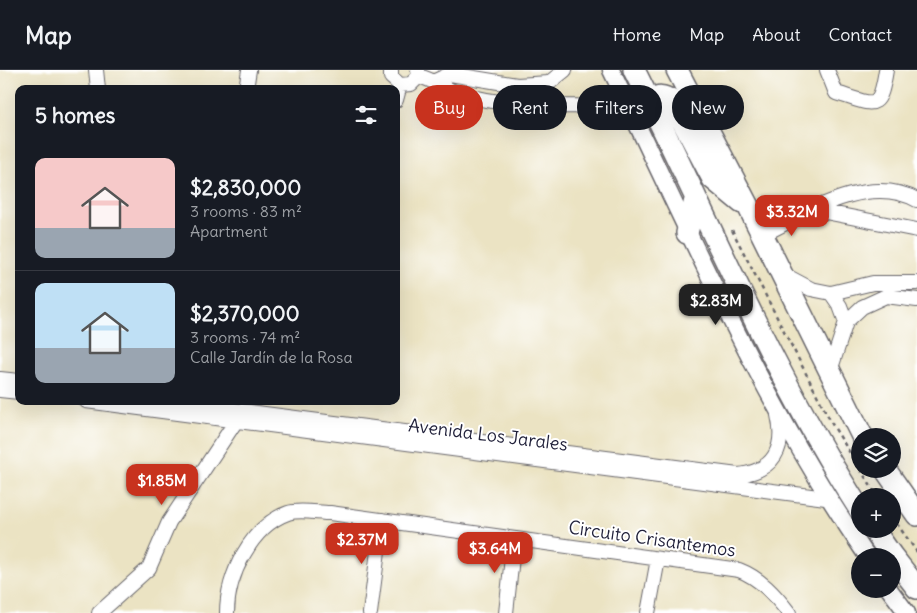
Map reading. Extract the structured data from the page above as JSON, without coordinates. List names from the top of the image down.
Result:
{
  "streets": {
    "street": ["Avenida Los Jarales", "Circuito Crisantemos"]
  },
  "page": {
    "header": "Map",
    "nav": [
      "Home",
      "Map",
      "About",
      "Contact"
    ],
    "chip": [
      "Buy",
      "Rent",
      "Filters",
      "New"
    ],
    "heading": "5 homes",
    "list": [
      {
        "name": "$2,830,000",
        "note": "3 rooms · 83 m² · Apartment"
      },
      {
        "name": "$2,370,000",
        "note": "3 rooms · 74 m² · Calle Jardín de la Rosa"
      }
    ],
    "price": [
      "$3.32M",
      "$2.83M",
      "$1.85M",
      "$2.37M",
      "$3.64M"
    ],
    "map_buttons": ["+", "−"]
  }
}
